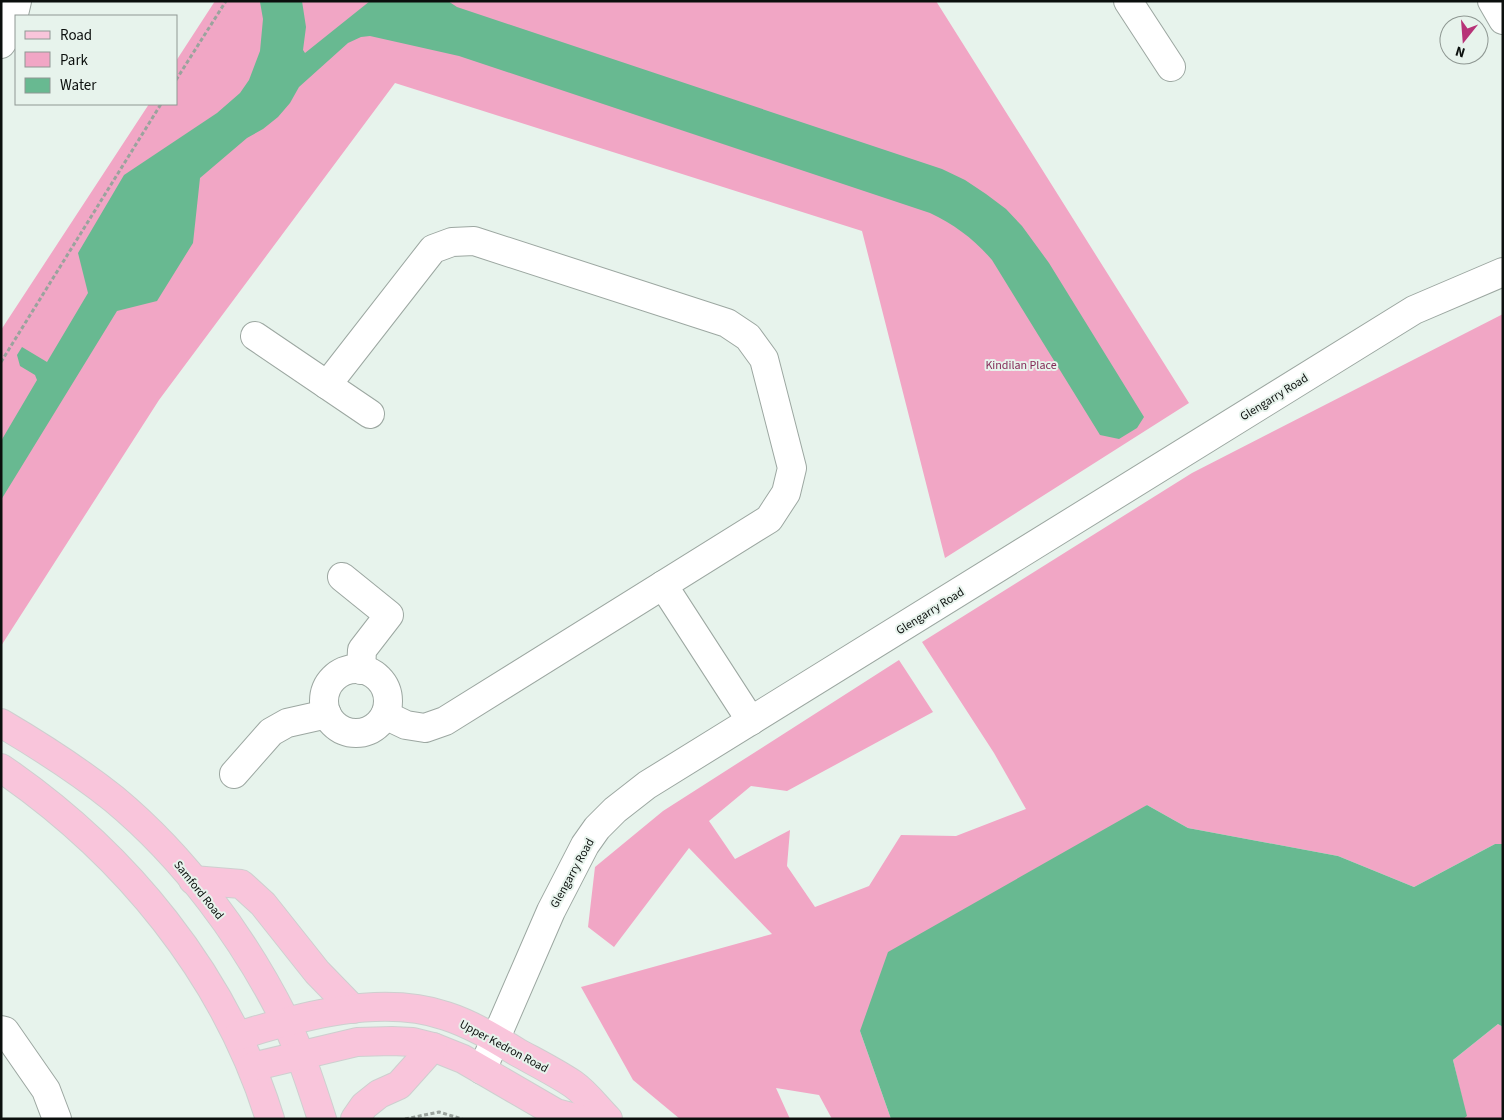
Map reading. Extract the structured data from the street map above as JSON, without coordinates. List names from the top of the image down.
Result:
{
  "streets": {
    "main road": ["Samford Road", "Upper Kedron Road"],
    "street": ["Glengarry Road"]
  },
  "crossings": [
    ["Glengarry Road", "Upper Kedron Road"],
    ["Samford Road", "Upper Kedron Road"]
  ],
  "parks": ["Kindilan Place"],
  "legend": ["Road", "Park", "Water"],
  "north": "bottom"
}
